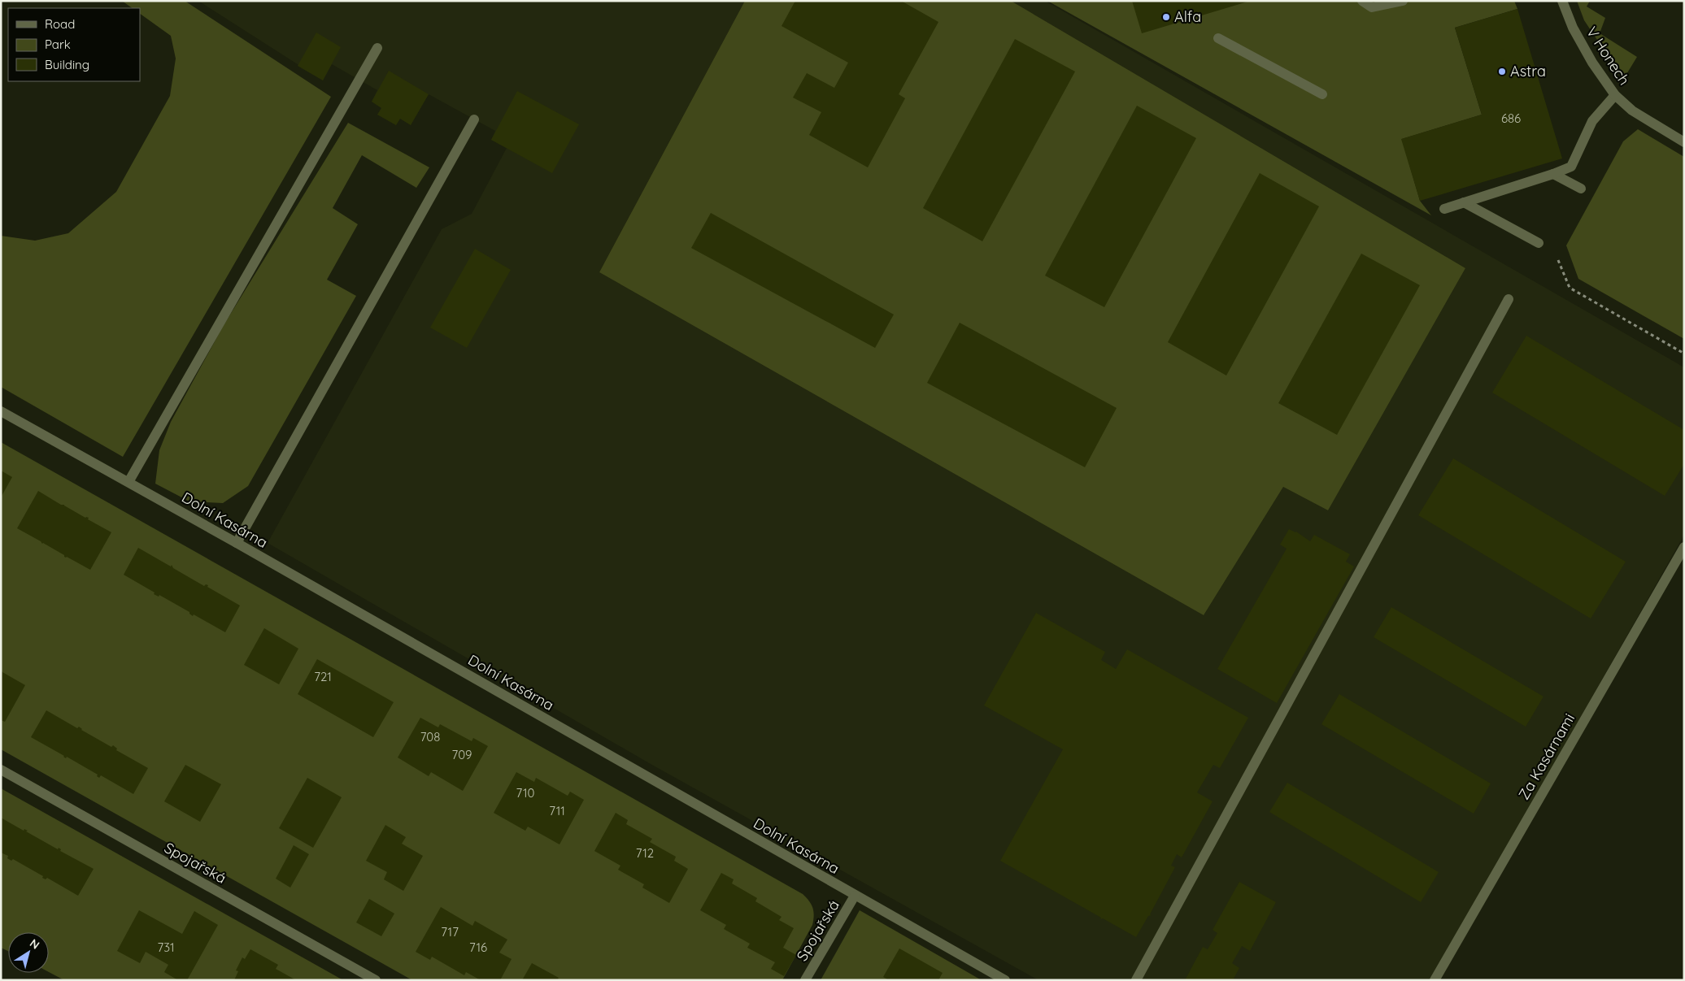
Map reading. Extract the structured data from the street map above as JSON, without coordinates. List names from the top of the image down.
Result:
{
  "streets": {
    "street": [
      "V Honech",
      "Dolní Kasárna",
      "Za Kasárnami",
      "Spojařská"
    ]
  },
  "crossings": [
    ["Dolní Kasárna", "Spojařská"]
  ],
  "places": ["Alfa", "Astra"],
  "house_numbers": [
    "686",
    "721",
    "708",
    "709",
    "710",
    "711",
    "712",
    "717",
    "731",
    "716"
  ],
  "legend": ["Road", "Park", "Building"],
  "north": "top right"
}
